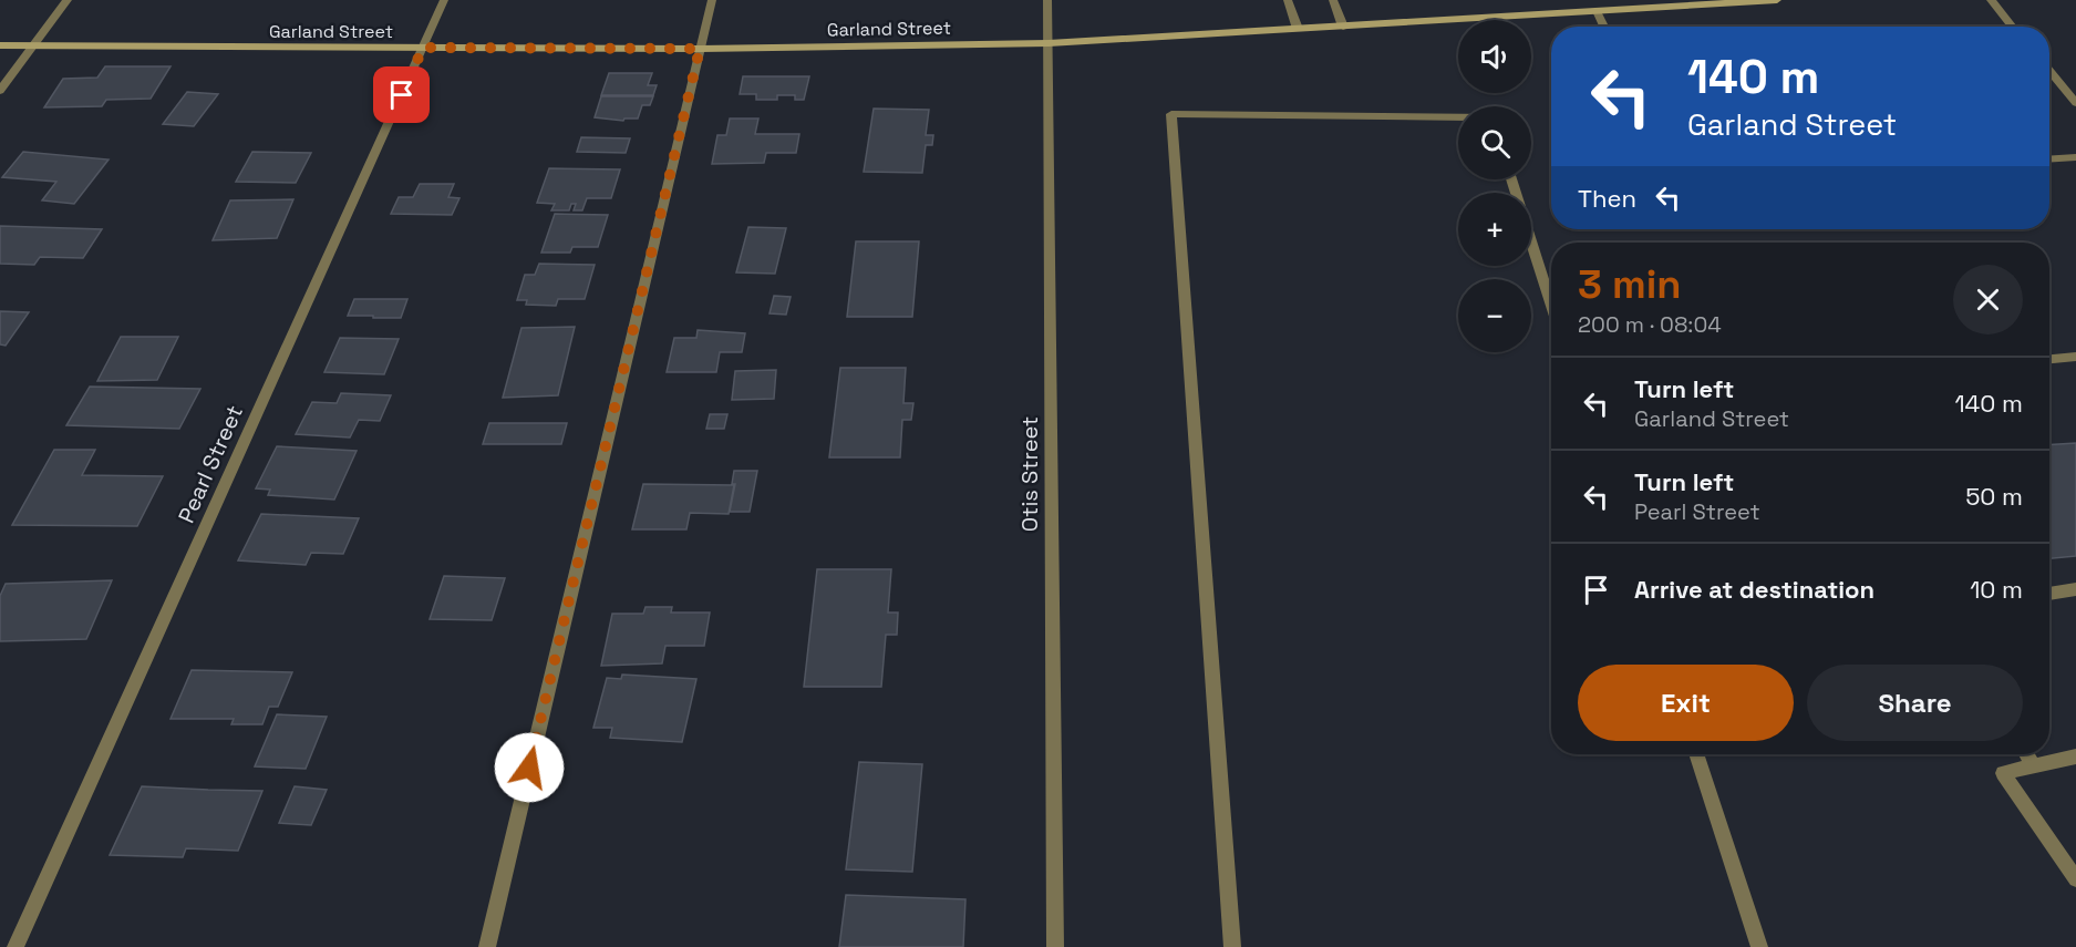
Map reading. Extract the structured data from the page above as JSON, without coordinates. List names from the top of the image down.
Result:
{
  "streets": {
    "street": ["Garland Street", "Pearl Street", "Otis Street"]
  },
  "crossings": [
    ["Garland Street", "Pearl Street"],
    ["Garland Street", "Otis Street"]
  ],
  "page": {
    "map_buttons": ["+", "−"],
    "turn": ["140 m", "Garland Street"],
    "then": "Then",
    "heading": ["3 min", "200 m · 08:04"],
    "list": [
      {
        "name": "Turn left",
        "note": "Garland Street",
        "value": "140 m"
      },
      {
        "name": "Turn left",
        "note": "Pearl Street",
        "value": "50 m"
      },
      {
        "name": "Arrive at destination",
        "value": "10 m"
      }
    ],
    "buttons": ["Exit", "Share"]
  }
}
